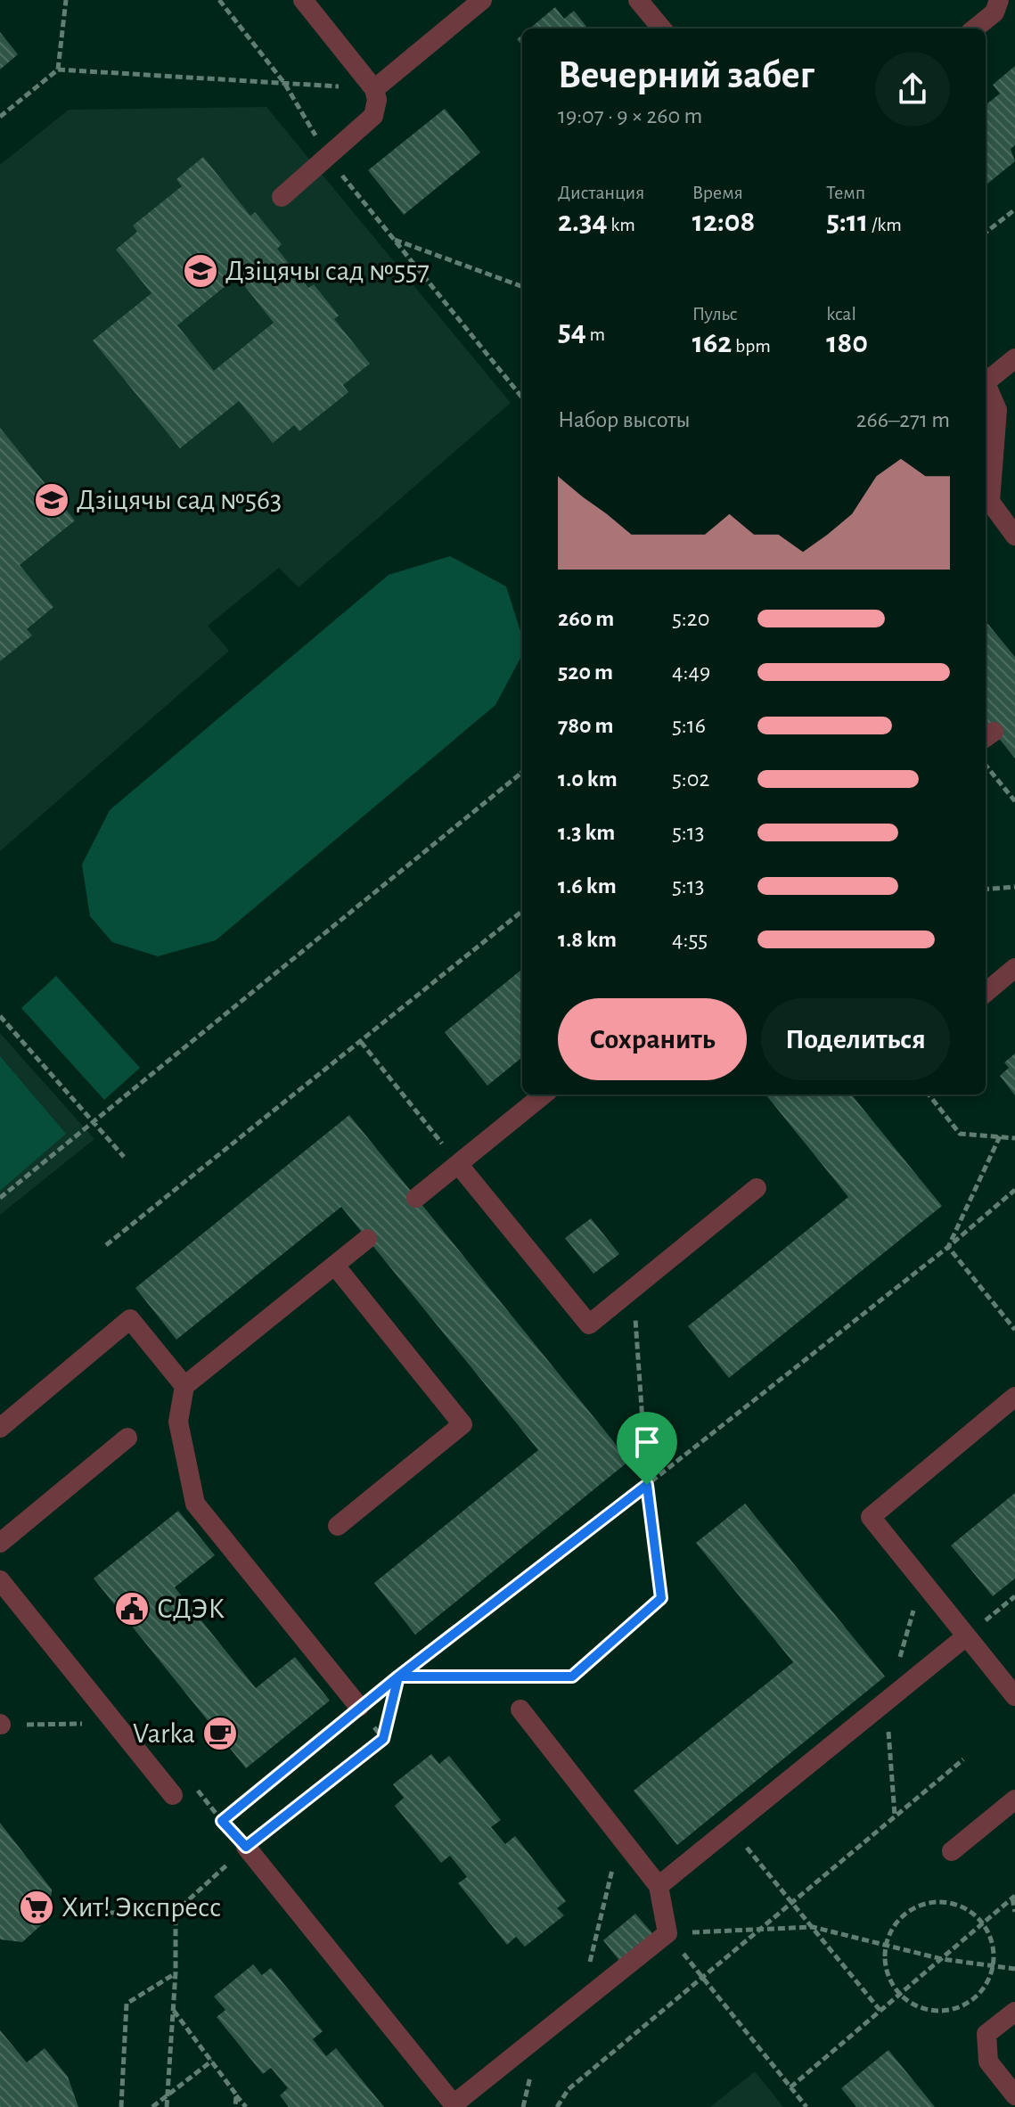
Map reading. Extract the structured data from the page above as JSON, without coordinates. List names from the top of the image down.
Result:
{
  "places": {
    "school or university": ["Дзіцячы сад №557", "Дзіцячы сад №563"],
    "public building": ["СДЭК"],
    "cafe": ["Varka"],
    "supermarket": ["Хит! Экспресс"]
  },
  "page": {
    "heading": ["Вечерний забег", "19:07 · 9 × 260 m"],
    "stats": [
      ["Дистанция", "2.34 km"],
      ["Время", "12:08"],
      ["Темп", "5:11 /km"],
      ["54 m"],
      ["Пульс", "162 bpm"],
      ["kcal", "180"]
    ],
    "chart": ["Набор высоты", "266–271 m"],
    "list": [
      {
        "name": "260 m",
        "note": "5:20"
      },
      {
        "name": "520 m",
        "note": "4:49"
      },
      {
        "name": "780 m",
        "note": "5:16"
      },
      {
        "name": "1.0 km",
        "note": "5:02"
      },
      {
        "name": "1.3 km",
        "note": "5:13"
      },
      {
        "name": "1.6 km",
        "note": "5:13"
      },
      {
        "name": "1.8 km",
        "note": "4:55"
      }
    ],
    "buttons": ["Сохранить", "Поделиться"]
  }
}
